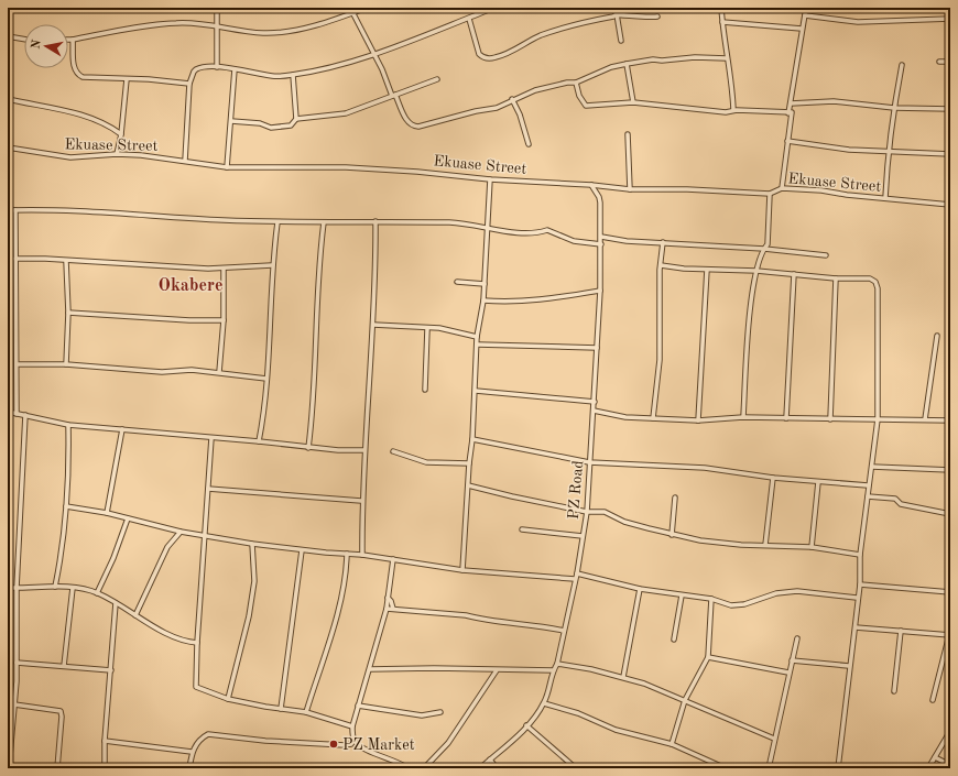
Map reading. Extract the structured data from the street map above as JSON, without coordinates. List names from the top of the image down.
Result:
{
  "streets": {
    "street": ["Ekuase Street", "PZ Road"]
  },
  "crossings": [
    ["Ekuase Street", "PZ Road"]
  ],
  "districts": ["Okabere"],
  "places": ["PZ Market"],
  "north": "left"
}
